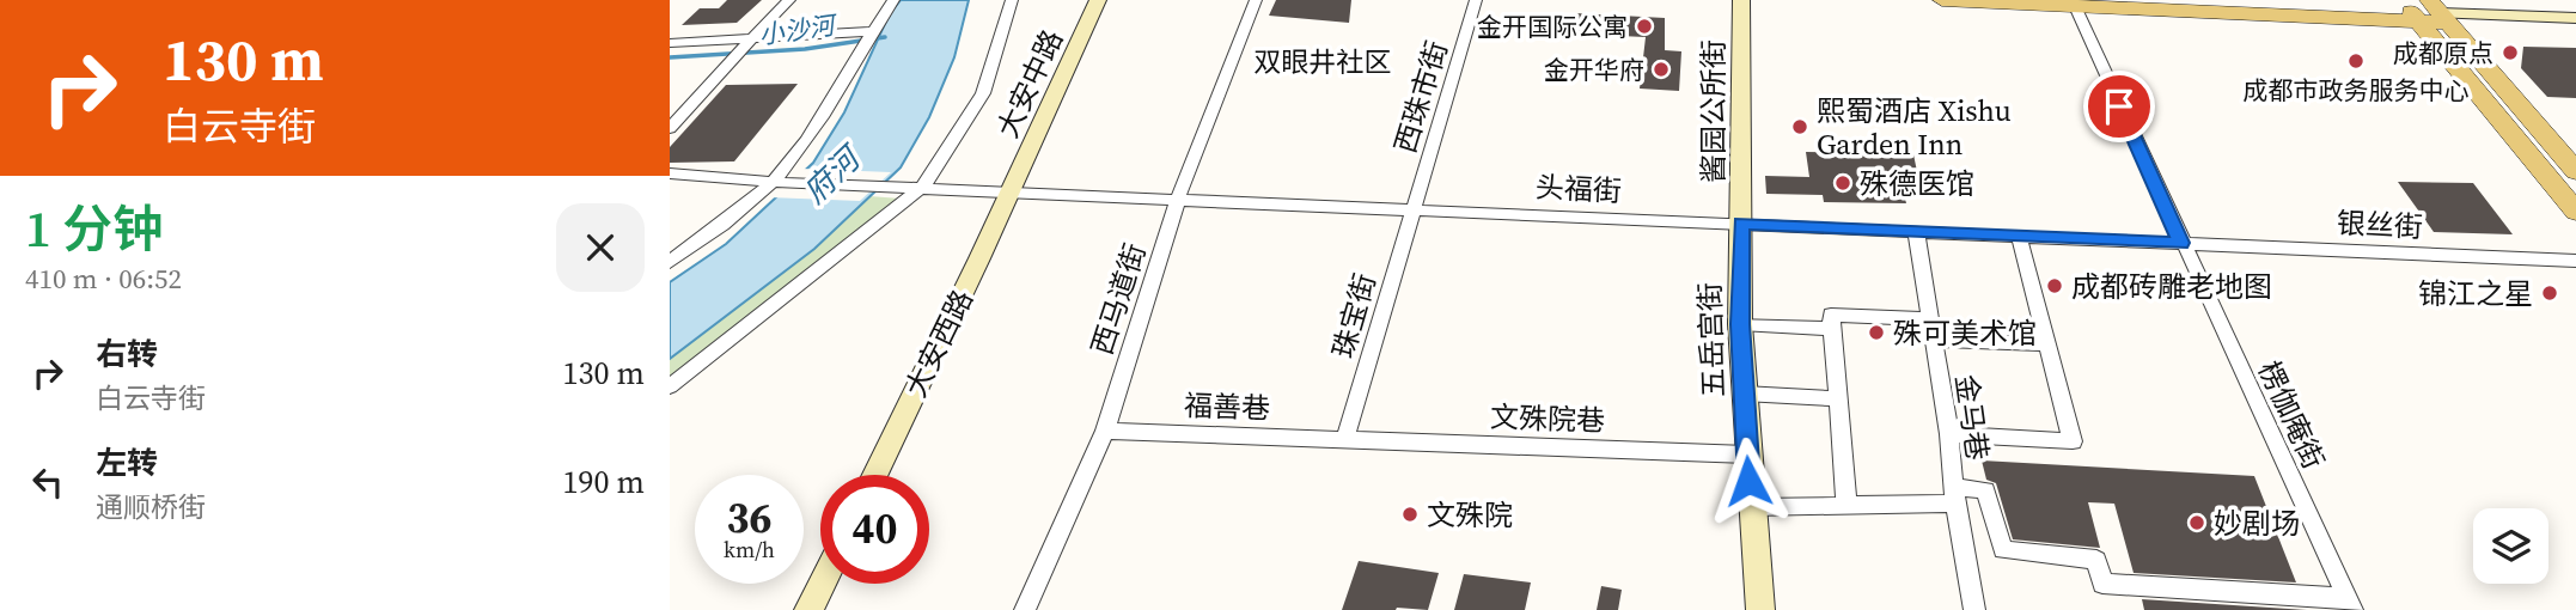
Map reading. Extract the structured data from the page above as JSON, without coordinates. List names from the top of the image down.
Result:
{
  "streets": {
    "street": [
      "大安中路",
      "西珠市街",
      "酱园公所街",
      "头福街",
      "银丝街",
      "西马道街",
      "珠宝街",
      "五岳宫街",
      "大安西路",
      "福善巷",
      "楞伽庵街",
      "金马巷",
      "文殊院巷"
    ]
  },
  "crossings": [
    ["大安中路", "头福街"],
    ["大安中路", "大安西路"],
    ["西珠市街", "头福街"],
    ["西珠市街", "珠宝街"],
    ["酱园公所街", "头福街"],
    ["酱园公所街", "五岳宫街"],
    ["头福街", "银丝街"],
    ["头福街", "西马道街"],
    ["头福街", "珠宝街"],
    ["头福街", "五岳宫街"],
    ["头福街", "大安西路"],
    ["头福街", "金马巷"],
    ["银丝街", "楞伽庵街"],
    ["银丝街", "金马巷"],
    ["西马道街", "福善巷"],
    ["珠宝街", "福善巷"],
    ["珠宝街", "文殊院巷"],
    ["五岳宫街", "文殊院巷"],
    ["福善巷", "文殊院巷"]
  ],
  "districts": ["双眼井社区"],
  "water": ["小沙河", "府河"],
  "places": [
    "金开国际公寓",
    "成都原点",
    "成都市政务服务中心",
    "金开华府",
    "熙蜀酒店 Xishu Garden Inn",
    "殊德医馆",
    "成都砖雕老地图",
    "锦江之星",
    "殊可美术馆",
    "文殊院",
    "妙剧场"
  ],
  "page": {
    "turn": ["130 m", "白云寺街"],
    "heading": ["1 分钟", "410 m · 06:52"],
    "list": [
      {
        "name": "右转",
        "note": "白云寺街",
        "value": "130 m"
      },
      {
        "name": "左转",
        "note": "通顺桥街",
        "value": "190 m"
      }
    ],
    "speed": "36 km/h",
    "limit": "40"
  }
}
